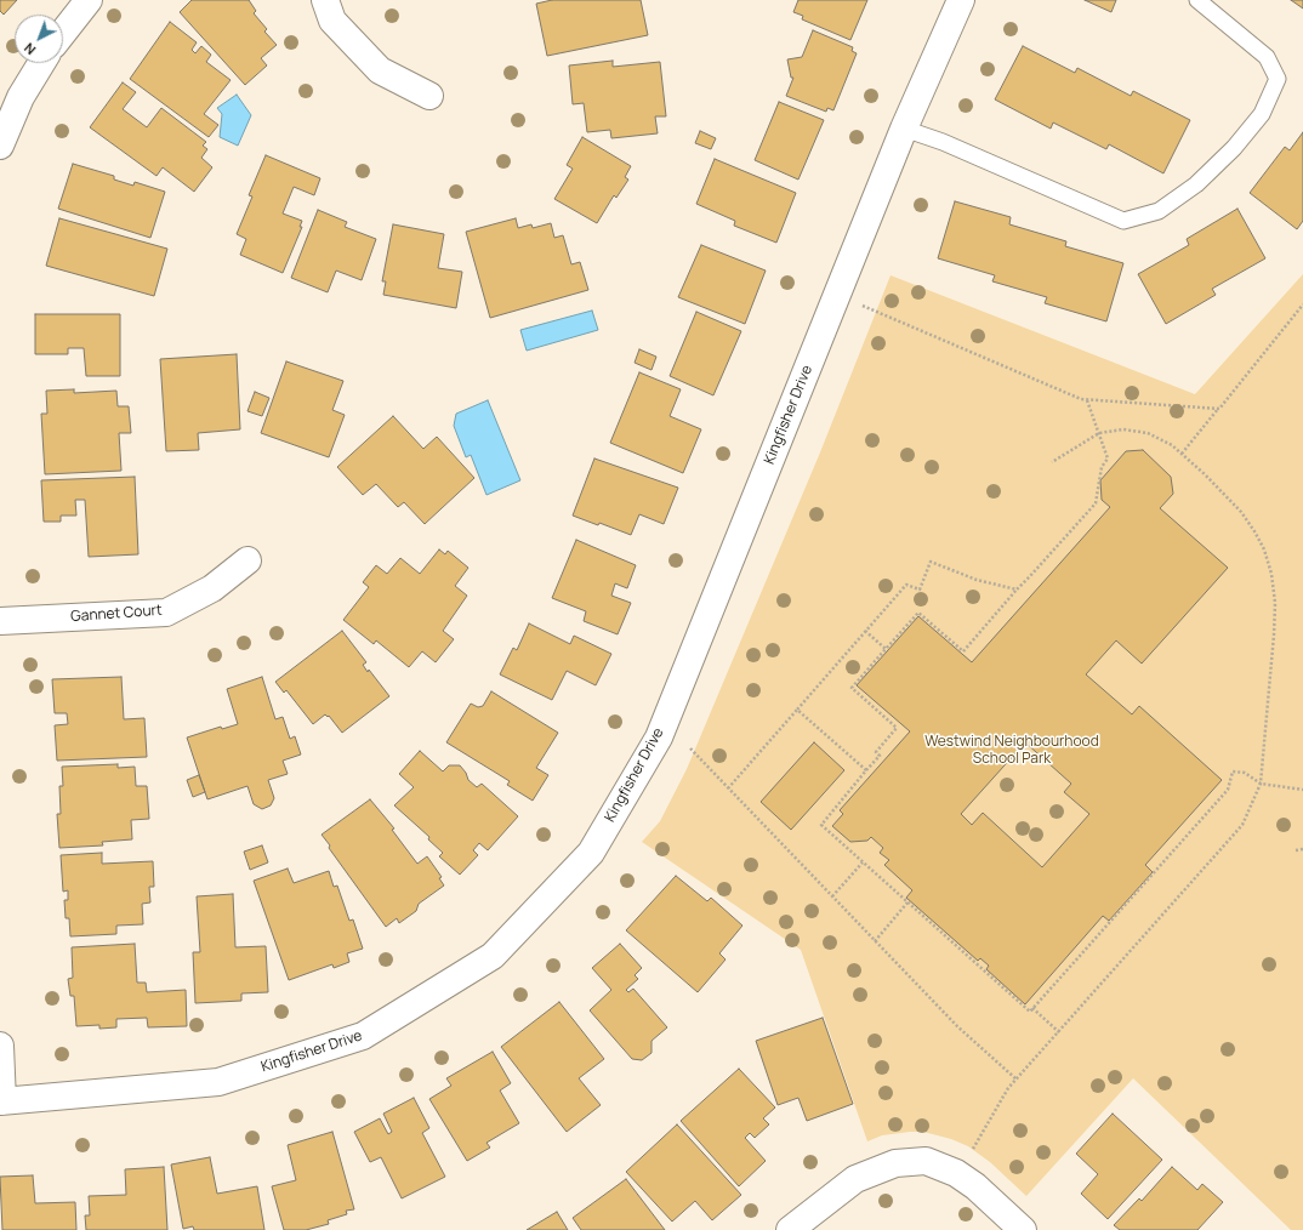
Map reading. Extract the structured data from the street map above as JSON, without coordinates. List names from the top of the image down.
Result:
{
  "streets": {
    "street": ["Kingfisher Drive", "Gannet Court"]
  },
  "parks": ["Westwind Neighbourhood School Park"],
  "north": "bottom left"
}
